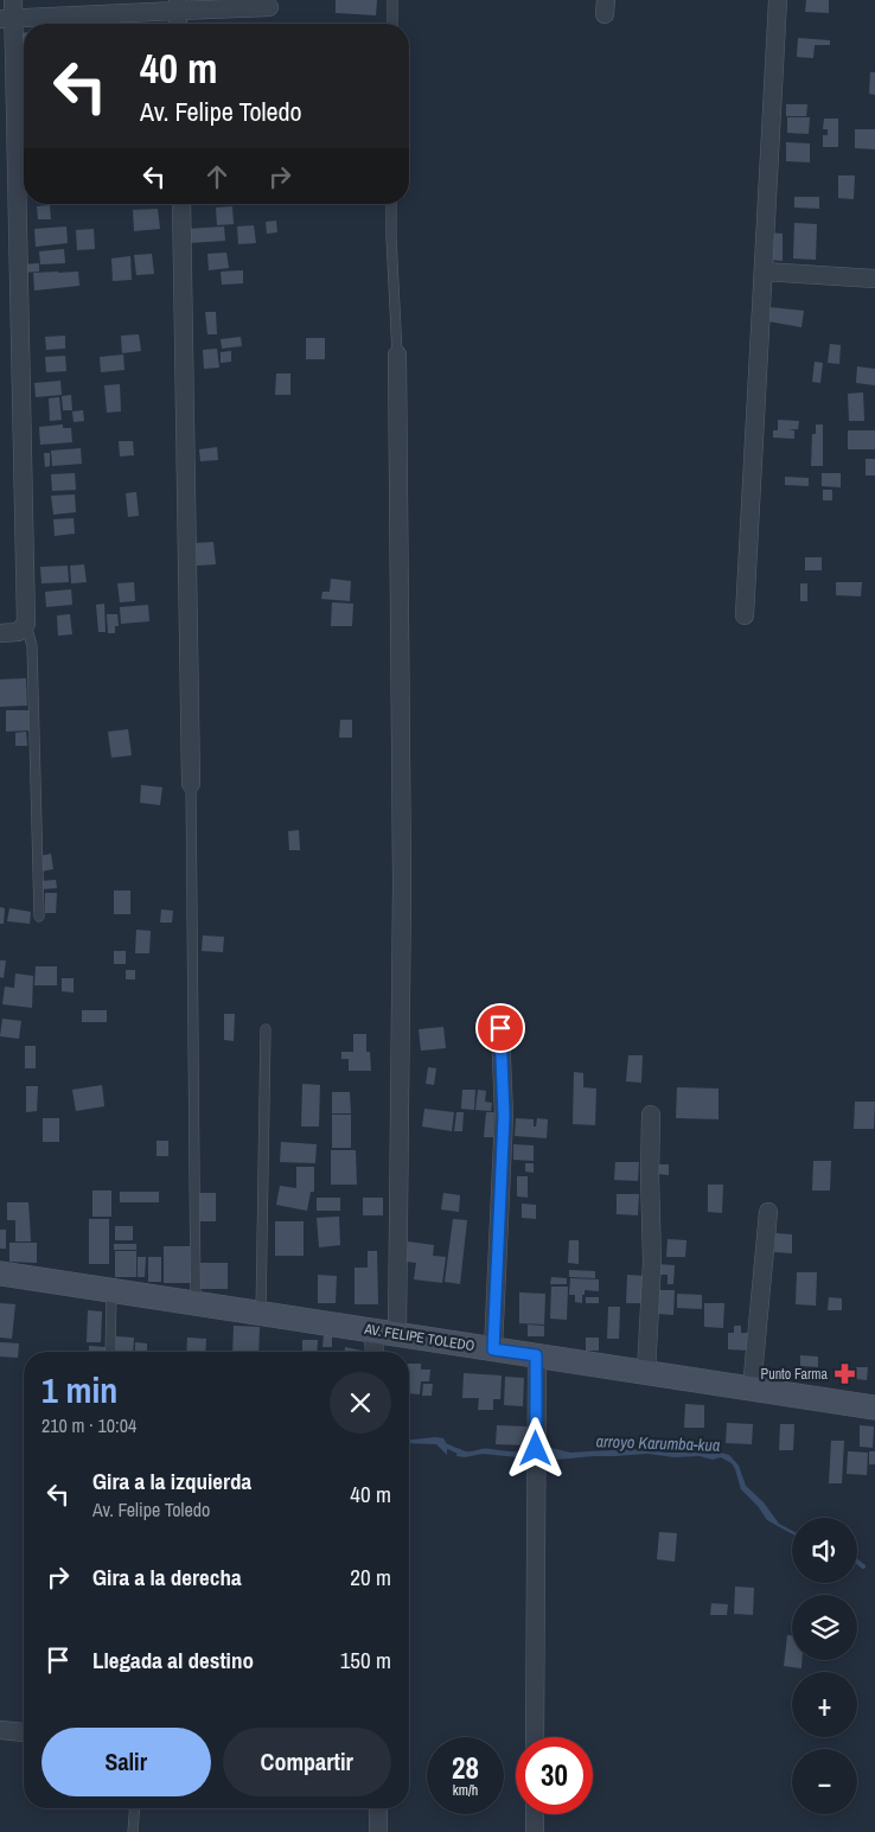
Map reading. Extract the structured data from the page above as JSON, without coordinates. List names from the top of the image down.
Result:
{
  "streets": {
    "main road": ["AV. FELIPE TOLEDO"]
  },
  "water": ["arroyo Karumba-kua"],
  "places": {
    "pharmacy": ["Punto Farma"]
  },
  "page": {
    "turn": ["40 m", "Av. Felipe Toledo"],
    "heading": ["1 min", "210 m · 10:04"],
    "list": [
      {
        "name": "Gira a la izquierda",
        "note": "Av. Felipe Toledo",
        "value": "40 m"
      },
      {
        "name": "Gira a la derecha",
        "value": "20 m"
      },
      {
        "name": "Llegada al destino",
        "value": "150 m"
      }
    ],
    "map_buttons": ["+", "−"],
    "buttons": ["Salir", "Compartir"],
    "speed": "28 km/h",
    "limit": "30"
  }
}
